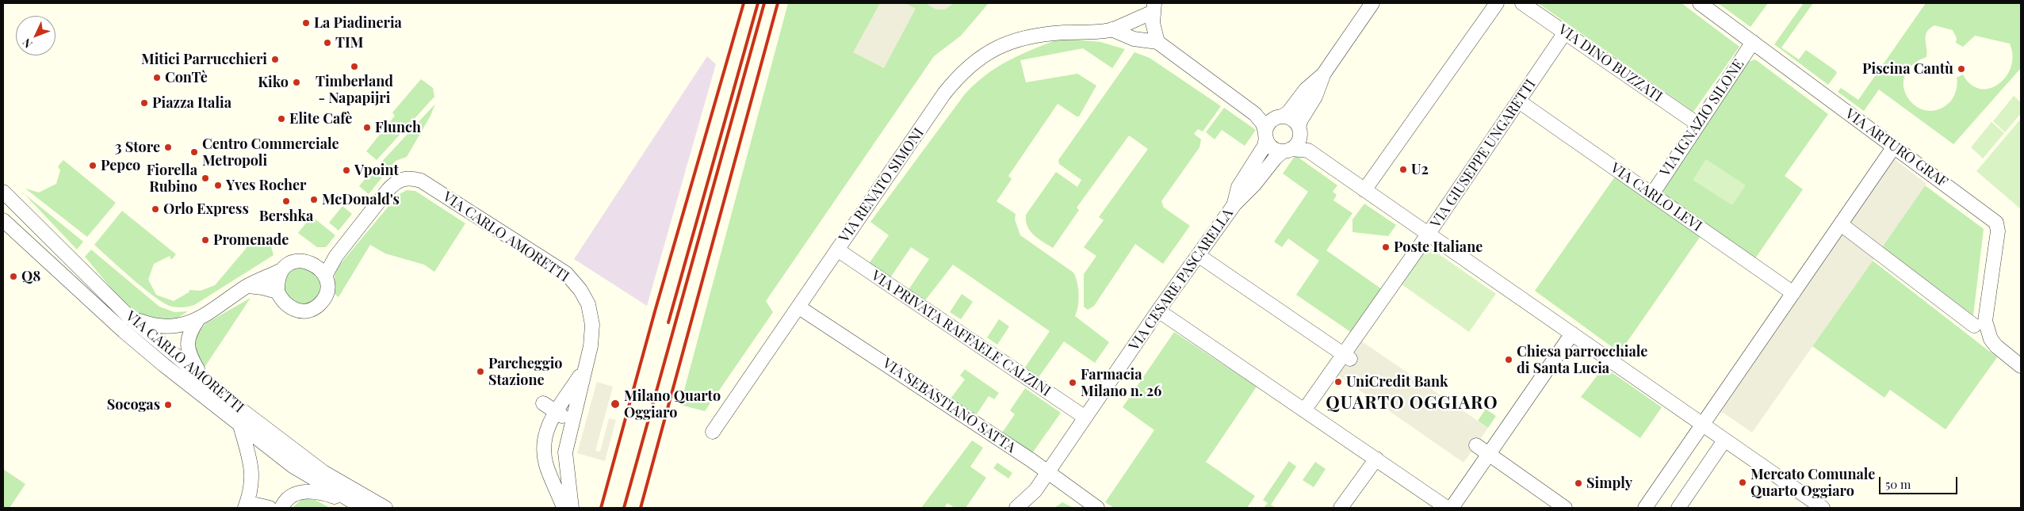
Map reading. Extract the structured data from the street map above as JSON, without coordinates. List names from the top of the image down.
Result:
{
  "streets": {
    "street": [
      "VIA DINO BUZZATI",
      "VIA IGNAZIO SILONE",
      "VIA ARTURO GRAF",
      "VIA GIUSEPPE UNGARETTI",
      "VIA RENATO SIMONI",
      "VIA CARLO LEVI",
      "VIA CARLO AMORETTI",
      "VIA CESARE PASCARELLA",
      "VIA PRIVATA RAFFAELE CALZINI",
      "VIA SEBASTIANO SATTA"
    ]
  },
  "crossings": [
    ["VIA DINO BUZZATI", "VIA IGNAZIO SILONE"],
    ["VIA DINO BUZZATI", "VIA GIUSEPPE UNGARETTI"],
    ["VIA IGNAZIO SILONE", "VIA ARTURO GRAF"],
    ["VIA IGNAZIO SILONE", "VIA CARLO LEVI"],
    ["VIA GIUSEPPE UNGARETTI", "VIA CARLO LEVI"],
    ["VIA RENATO SIMONI", "VIA PRIVATA RAFFAELE CALZINI"],
    ["VIA RENATO SIMONI", "VIA SEBASTIANO SATTA"],
    ["VIA CESARE PASCARELLA", "VIA PRIVATA RAFFAELE CALZINI"],
    ["VIA CESARE PASCARELLA", "VIA SEBASTIANO SATTA"]
  ],
  "districts": ["QUARTO OGGIARO"],
  "places": [
    "La Piadineria",
    "TIM",
    "Mitici Parrucchieri",
    "Timberland - Napapijri",
    "Piscina Cantù",
    "ConTè",
    "Kiko",
    "Piazza Italia",
    "Elite Cafè",
    "Flunch",
    "3 Store",
    "Centro Commerciale Metropoli",
    "Pepco",
    "U2",
    "Vpoint",
    "Fiorella Rubino",
    "Yves Rocher",
    "McDonald's",
    "Bershka",
    "Orlo Express",
    "Promenade",
    "Poste Italiane",
    "Q8",
    "Chiesa parrocchiale di Santa Lucia",
    "Parcheggio Stazione",
    "UniCredit Bank",
    "Farmacia Milano n. 26",
    "Milano Quarto Oggiaro",
    "Socogas",
    "Mercato Comunale Quarto Oggiaro",
    "Simply"
  ],
  "scale_bar": "50 m",
  "north": "bottom left"
}
